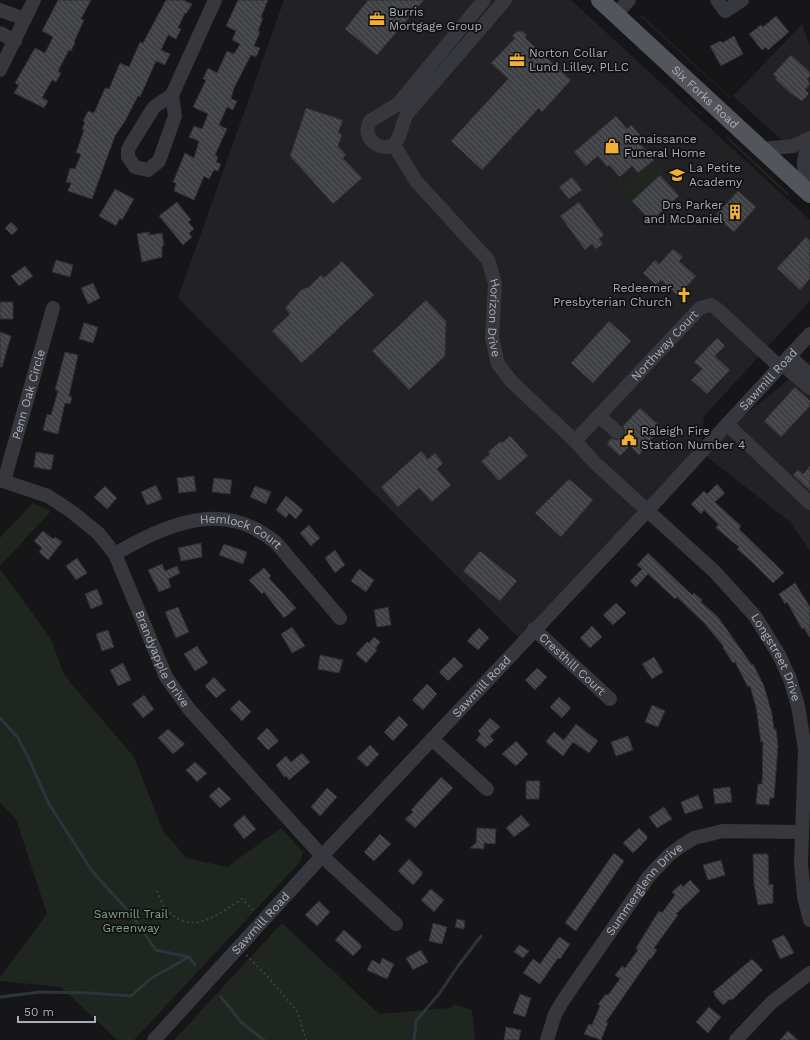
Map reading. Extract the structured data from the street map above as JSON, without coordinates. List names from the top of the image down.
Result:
{
  "streets": {
    "main road": ["Six Forks Road"],
    "street": [
      "Horizon Drive",
      "Northway Court",
      "Sawmill Road",
      "Penn Oak Circle",
      "Hemlock Court",
      "Brandyapple Drive",
      "Longstreet Drive",
      "Cresthill Court",
      "Summerglenn Drive"
    ]
  },
  "crossings": [
    ["Horizon Drive", "Northway Court"],
    ["Horizon Drive", "Sawmill Road"],
    ["Horizon Drive", "Longstreet Drive"],
    ["Northway Court", "Sawmill Road"],
    ["Sawmill Road", "Brandyapple Drive"],
    ["Sawmill Road", "Longstreet Drive"],
    ["Sawmill Road", "Cresthill Court"],
    ["Penn Oak Circle", "Brandyapple Drive"],
    ["Hemlock Court", "Brandyapple Drive"],
    ["Longstreet Drive", "Summerglenn Drive"]
  ],
  "parks": ["Sawmill Trail Greenway"],
  "places": {
    "office": ["Burris Mortgage Group", "Norton Collar Lund Lilley, PLLC"],
    "shop": ["Renaissance Funeral Home"],
    "school or university": ["La Petite Academy"],
    "building": ["Drs Parker and McDaniel"],
    "church": ["Redeemer Presbyterian Church"],
    "public building": ["Raleigh Fire Station Number 4"]
  },
  "scale_bar": "50 m"
}
